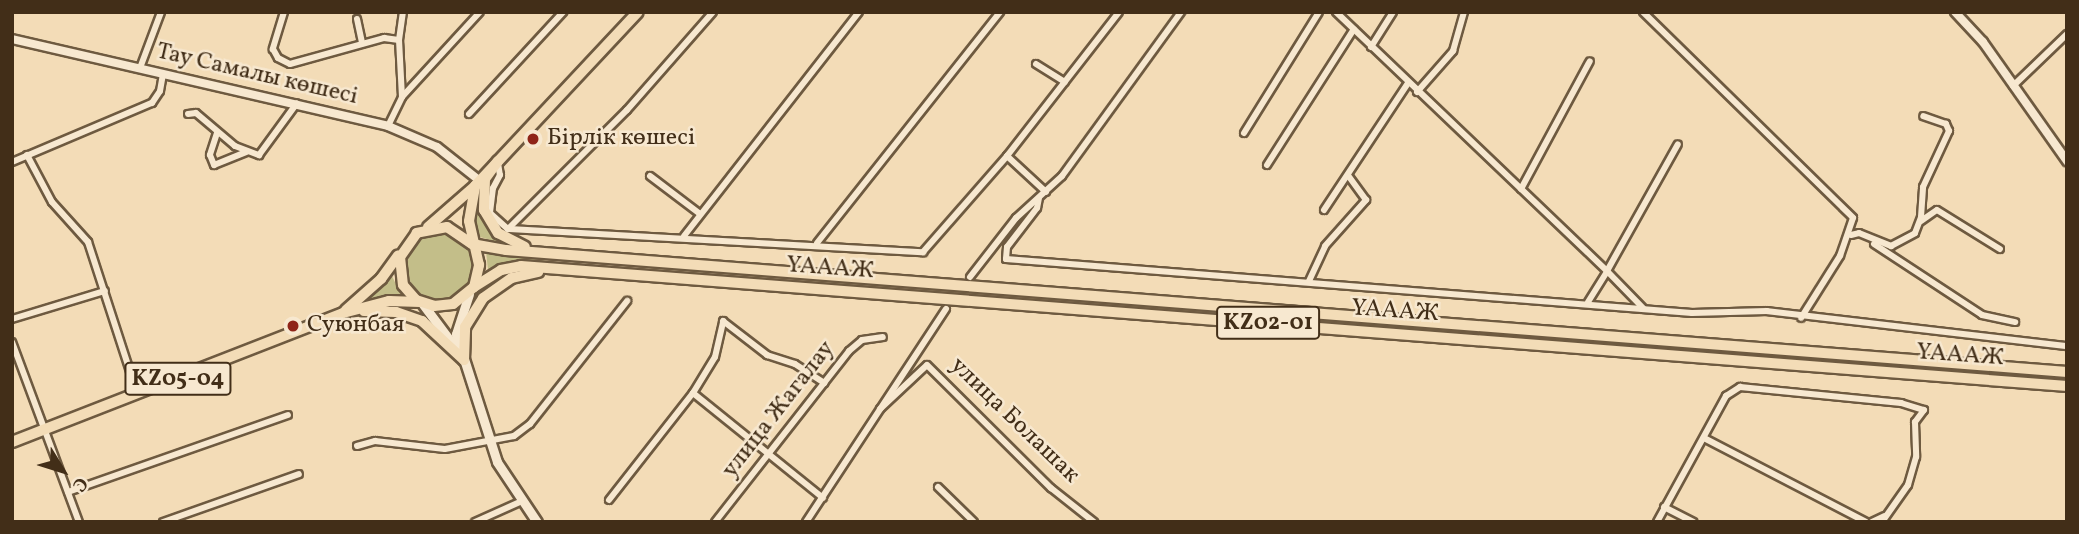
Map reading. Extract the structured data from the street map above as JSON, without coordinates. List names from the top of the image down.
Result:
{
  "streets": {
    "highway": ["ҮАААЖ", "KZ02-01"],
    "main road": ["KZ05-04"],
    "street": ["Тау Самалы көшесі", "улица Жагалау", "улица Болашак"]
  },
  "crossings": [
    ["Тау Самалы көшесі", "KZ05-04"],
    ["ҮАААЖ", "KZ05-04"]
  ],
  "places": ["Бірлік көшесі", "Суюнбая"],
  "north": "bottom right"
}
